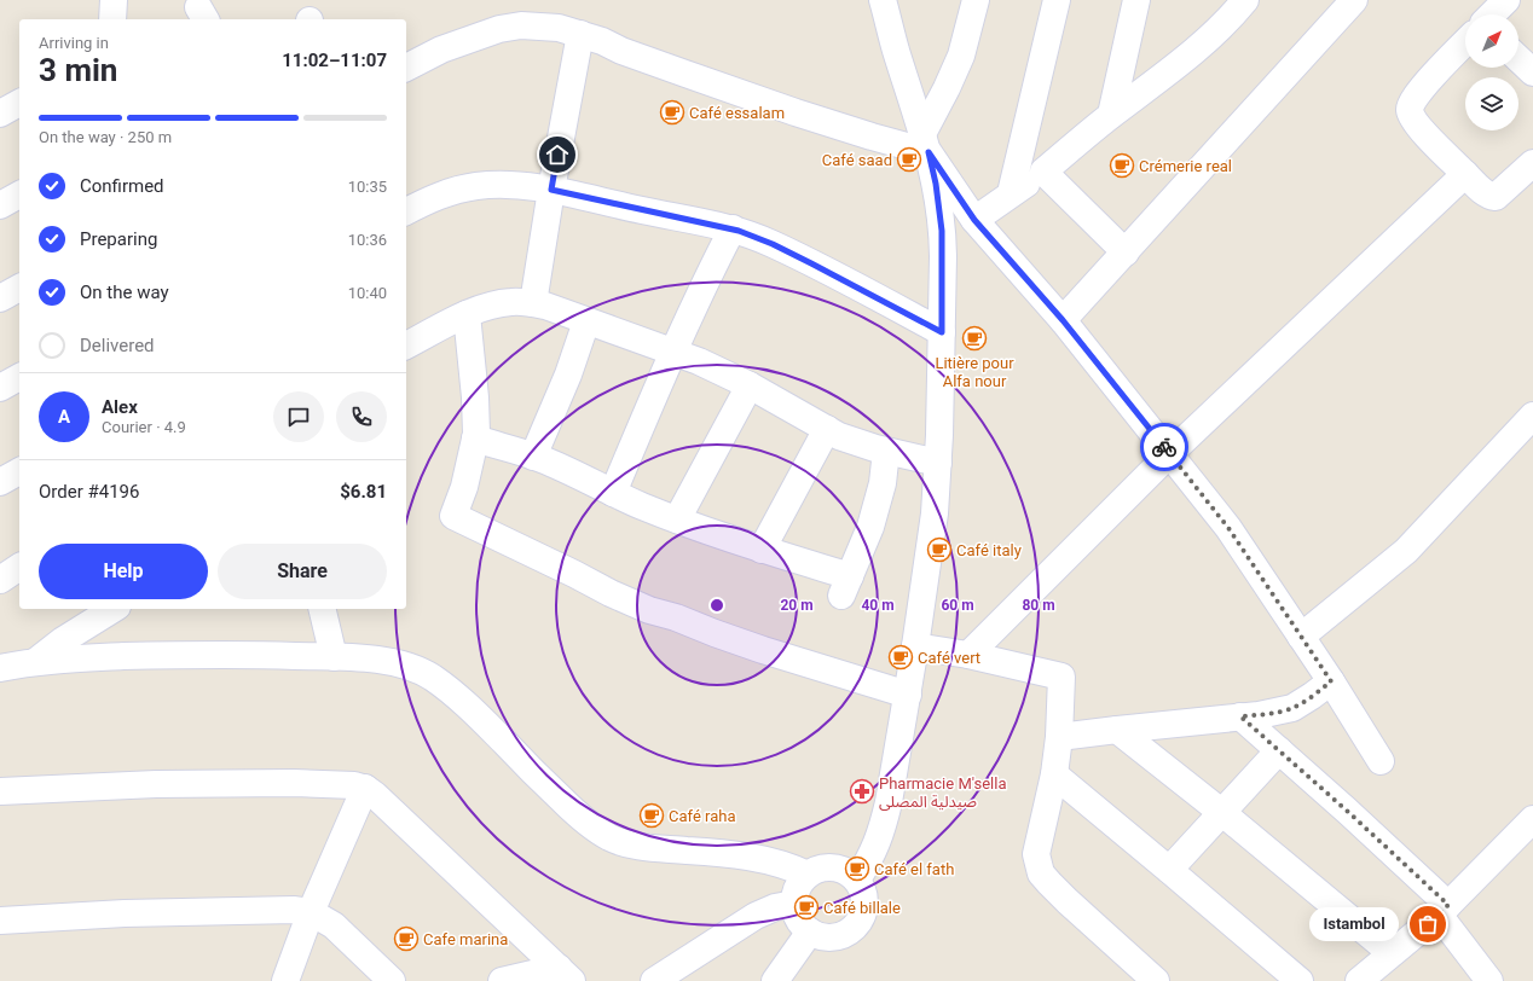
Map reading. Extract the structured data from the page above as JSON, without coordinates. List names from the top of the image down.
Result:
{
  "places": {
    "cafe": [
      "Café essalam",
      "Café saad",
      "Crémerie real",
      "Litière pour Alfa nour",
      "Café italy",
      "Café vert",
      "Café raha",
      "Café el fath",
      "Café billale",
      "Cafe marina"
    ],
    "pharmacy": ["Pharmacie M'sella صيدلية المصلى"],
    "other": ["Istambol"]
  },
  "north": "top right",
  "page": {
    "heading": ["3 min", "Arriving in", "11:02–11:07"],
    "panel": [
      "Alex",
      "Courier · 4.9",
      "Order #4196",
      "$6.81"
    ],
    "bar": "On the way · 250 m",
    "list": [
      ["Confirmed", "10:35"],
      ["Preparing", "10:36"],
      ["On the way", "10:40"],
      "Delivered"
    ],
    "round": "A",
    "buttons": ["Help", "Share"],
    "bubble": "Istambol"
  },
  "rings": [
    "20 m",
    "40 m",
    "60 m",
    "80 m"
  ]
}
